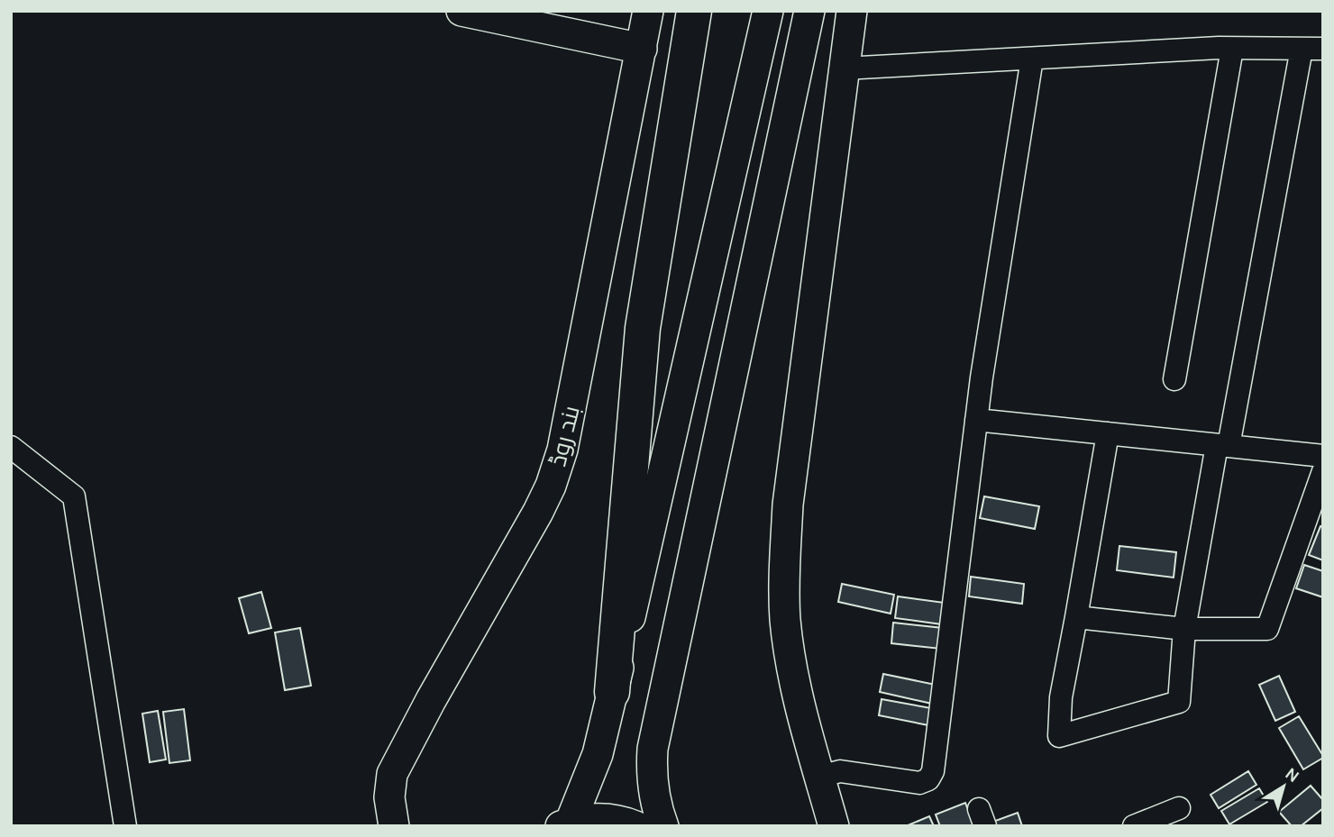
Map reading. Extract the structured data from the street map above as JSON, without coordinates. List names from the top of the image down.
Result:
{
  "streets": {
    "main road": ["بند روڈ"]
  },
  "north": "top right"
}
